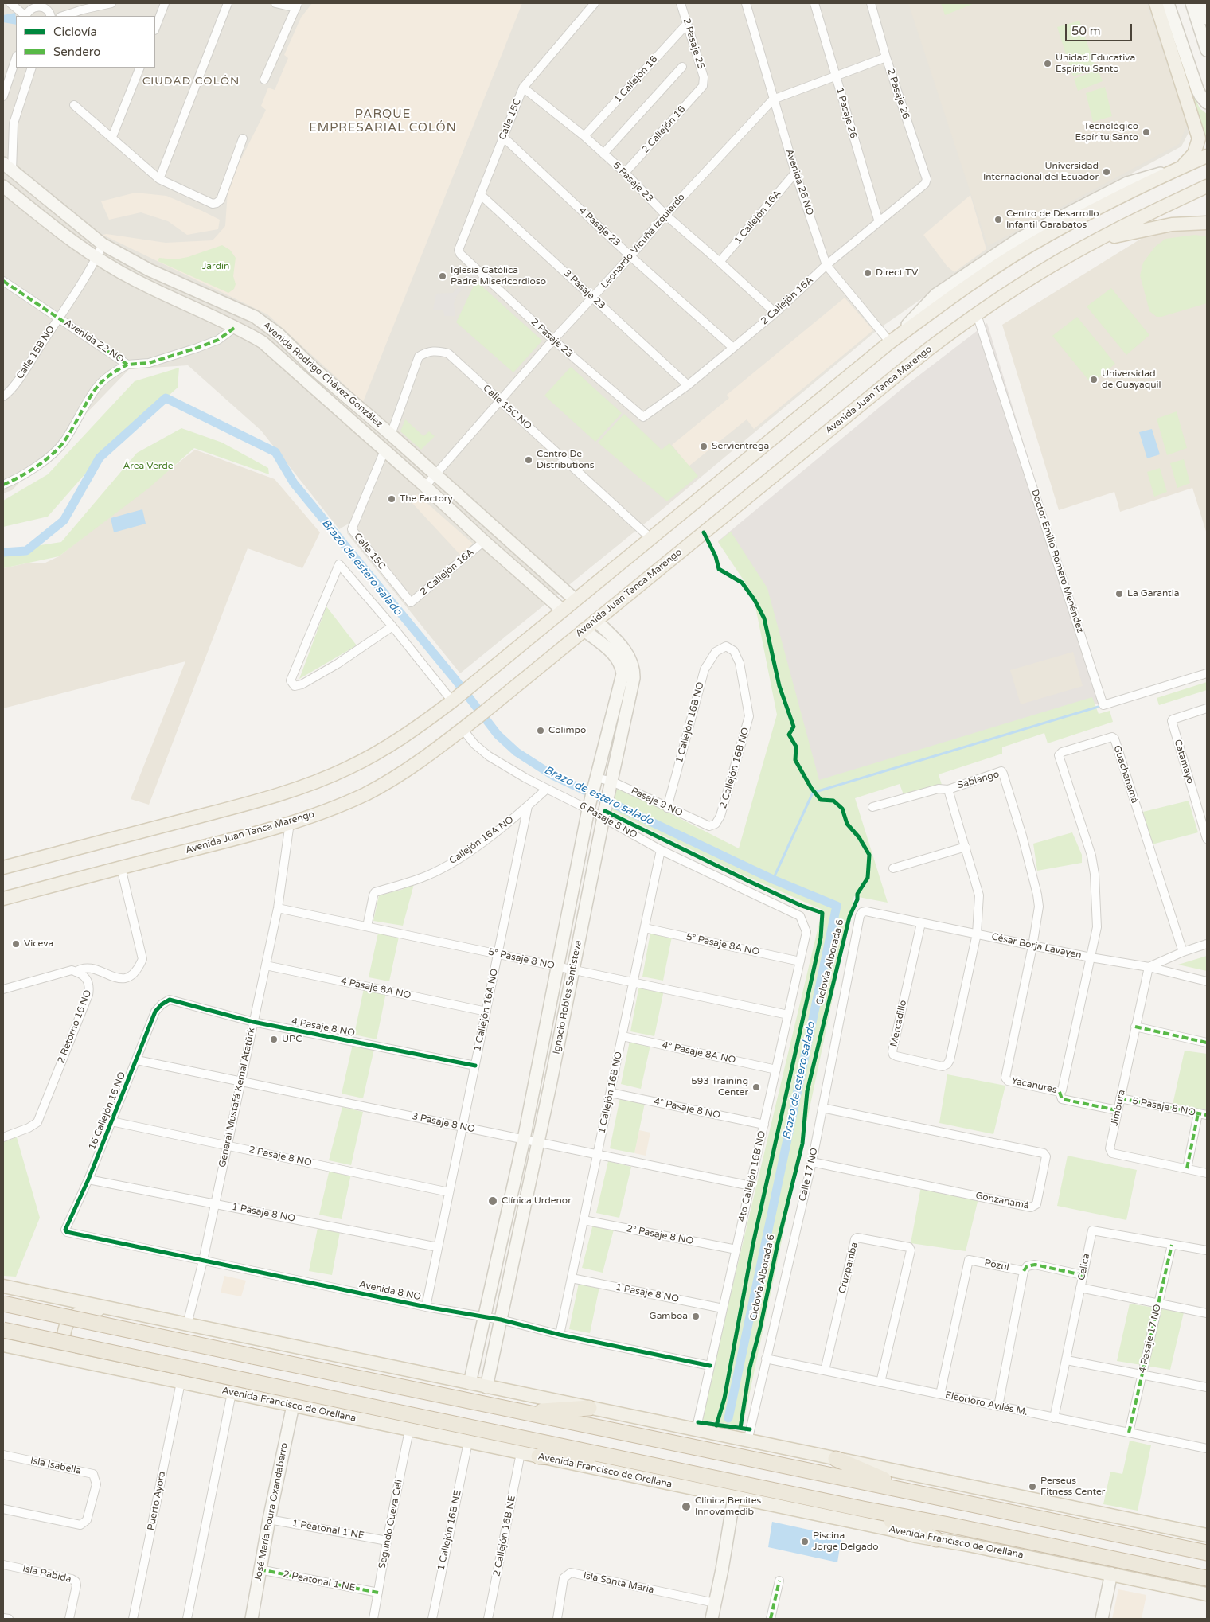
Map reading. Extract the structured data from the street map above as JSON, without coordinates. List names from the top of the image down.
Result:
{
  "streets": {
    "highway": ["Avenida Francisco de Orellana"],
    "main road": ["Avenida Juan Tanca Marengo"],
    "street": [
      "2 Pasaje 25",
      "1 Callejón 16",
      "2 Pasaje 26",
      "1 Pasaje 26",
      "Calle 15C",
      "2 Callejón 16",
      "5 Pasaje 23",
      "Avenida 26 NO",
      "1 Callejón 16A",
      "4 Pasaje 23",
      "Leonardo Vicuña Izquierdo",
      "3 Pasaje 23",
      "2 Callejón 16A",
      "2 Pasaje 23",
      "Avenida 22 NO",
      "Calle 15B NO",
      "Avenida Rodrigo Chávez González",
      "Calle 15C NO",
      "Doctor Emilio Romero Menéndez",
      "1 Callejón 16B NO",
      "Catamayo",
      "2 Callejón 16B NO",
      "Guachanamá",
      "Sabiango",
      "Pasaje 9 NO",
      "6 Pasaje 8 NO",
      "Callejón 16A NO",
      "5° Pasaje 8A NO",
      "César Borja Lavayen",
      "5° Pasaje 8 NO",
      "4 Pasaje 8A NO",
      "Ignacio Robles Santisteva",
      "1 Callejón 16A NO",
      "Mercadillo",
      "2 Retorno 16 NO",
      "4 Pasaje 8 NO",
      "4° Pasaje 8A NO",
      "Yacanures",
      "General Mustafá Kemal Atatürk",
      "5 Pasaje 8 NO",
      "Jimbura",
      "4° Pasaje 8 NO",
      "16 Callejón 16 NO",
      "3 Pasaje 8 NO",
      "2 Pasaje 8 NO",
      "Calle 17 NO",
      "4to Callejón 16B NO",
      "Gonzanamá",
      "1 Pasaje 8 NO",
      "2° Pasaje 8 NO",
      "Pozul",
      "Celica",
      "Cruzpamba",
      "Avenida 8 NO",
      "4 Pasaje 17 NO",
      "Eleodoro Avilés M.",
      "Isla Isabella",
      "Puerto Ayora",
      "José María Roura Oxandaberro",
      "Segundo Cueva Celi",
      "1 Peatonal 1 NE",
      "1 Callejón 16B NE",
      "2 Callejón 16B NE",
      "Isla Rabida",
      "2 Peatonal 1 NE",
      "Isla Santa Maria"
    ],
    "cycle path": ["Ciclovía Alborada 6"]
  },
  "crossings": [
    ["2 Pasaje 25", "1 Callejón 16"],
    ["2 Pasaje 25", "2 Callejón 16"],
    ["1 Callejón 16", "5 Pasaje 23"],
    ["2 Pasaje 26", "Leonardo Vicuña Izquierdo"],
    ["2 Pasaje 26", "2 Callejón 16A"],
    ["1 Pasaje 26", "Leonardo Vicuña Izquierdo"],
    ["1 Pasaje 26", "2 Callejón 16A"],
    ["Calle 15C", "5 Pasaje 23"],
    ["Calle 15C", "4 Pasaje 23"],
    ["Calle 15C", "3 Pasaje 23"],
    ["Calle 15C", "2 Callejón 16A"],
    ["Calle 15C", "2 Pasaje 23"],
    ["Calle 15C", "Avenida Rodrigo Chávez González"],
    ["2 Callejón 16", "5 Pasaje 23"],
    ["5 Pasaje 23", "1 Callejón 16A"],
    ["5 Pasaje 23", "Leonardo Vicuña Izquierdo"],
    ["5 Pasaje 23", "2 Callejón 16A"],
    ["Avenida 26 NO", "1 Callejón 16A"],
    ["Avenida 26 NO", "Leonardo Vicuña Izquierdo"],
    ["Avenida 26 NO", "2 Callejón 16A"],
    ["4 Pasaje 23", "Leonardo Vicuña Izquierdo"],
    ["4 Pasaje 23", "2 Callejón 16A"],
    ["Leonardo Vicuña Izquierdo", "3 Pasaje 23"],
    ["Leonardo Vicuña Izquierdo", "2 Pasaje 23"],
    ["Leonardo Vicuña Izquierdo", "Avenida Rodrigo Chávez González"],
    ["Leonardo Vicuña Izquierdo", "Calle 15C NO"],
    ["3 Pasaje 23", "2 Callejón 16A"],
    ["2 Callejón 16A", "2 Pasaje 23"],
    ["2 Callejón 16A", "Avenida Rodrigo Chávez González"],
    ["Avenida 22 NO", "Calle 15B NO"],
    ["Avenida 22 NO", "Avenida Rodrigo Chávez González"],
    ["Calle 15B NO", "Avenida Rodrigo Chávez González"],
    ["Avenida Rodrigo Chávez González", "Calle 15C NO"],
    ["Avenida Juan Tanca Marengo", "Doctor Emilio Romero Menéndez"],
    ["Avenida Juan Tanca Marengo", "6 Pasaje 8 NO"],
    ["Avenida Juan Tanca Marengo", "Ignacio Robles Santisteva"],
    ["Avenida Juan Tanca Marengo", "General Mustafá Kemal Atatürk"],
    ["1 Callejón 16B NO", "2 Callejón 16B NO"],
    ["1 Callejón 16B NO", "Pasaje 9 NO"],
    ["1 Callejón 16B NO", "6 Pasaje 8 NO"],
    ["1 Callejón 16B NO", "5° Pasaje 8A NO"],
    ["1 Callejón 16B NO", "5° Pasaje 8 NO"],
    ["1 Callejón 16B NO", "4° Pasaje 8A NO"],
    ["1 Callejón 16B NO", "4° Pasaje 8 NO"],
    ["1 Callejón 16B NO", "3 Pasaje 8 NO"],
    ["1 Callejón 16B NO", "1 Pasaje 8 NO"],
    ["1 Callejón 16B NO", "2° Pasaje 8 NO"],
    ["1 Callejón 16B NO", "Avenida 8 NO"],
    ["2 Callejón 16B NO", "Pasaje 9 NO"],
    ["Guachanamá", "César Borja Lavayen"],
    ["Guachanamá", "Yacanures"],
    ["Sabiango", "César Borja Lavayen"],
    ["Sabiango", "Mercadillo"],
    ["Sabiango", "Yacanures"],
    ["Pasaje 9 NO", "Ignacio Robles Santisteva"],
    ["6 Pasaje 8 NO", "Callejón 16A NO"],
    ["6 Pasaje 8 NO", "Ignacio Robles Santisteva"],
    ["6 Pasaje 8 NO", "4to Callejón 16B NO"],
    ["Callejón 16A NO", "5° Pasaje 8 NO"],
    ["Callejón 16A NO", "1 Callejón 16A NO"],
    ["5° Pasaje 8A NO", "4to Callejón 16B NO"],
    ["César Borja Lavayen", "Mercadillo"],
    ["César Borja Lavayen", "Yacanures"],
    ["César Borja Lavayen", "Jimbura"],
    ["César Borja Lavayen", "Calle 17 NO"],
    ["5° Pasaje 8 NO", "Ignacio Robles Santisteva"],
    ["5° Pasaje 8 NO", "1 Callejón 16A NO"],
    ["5° Pasaje 8 NO", "General Mustafá Kemal Atatürk"],
    ["5° Pasaje 8 NO", "4to Callejón 16B NO"],
    ["4 Pasaje 8A NO", "1 Callejón 16A NO"],
    ["4 Pasaje 8A NO", "General Mustafá Kemal Atatürk"],
    ["Ignacio Robles Santisteva", "3 Pasaje 8 NO"],
    ["Ignacio Robles Santisteva", "Avenida 8 NO"],
    ["1 Callejón 16A NO", "4 Pasaje 8 NO"],
    ["1 Callejón 16A NO", "3 Pasaje 8 NO"],
    ["1 Callejón 16A NO", "2 Pasaje 8 NO"],
    ["1 Callejón 16A NO", "1 Pasaje 8 NO"],
    ["1 Callejón 16A NO", "Avenida 8 NO"],
    ["4 Pasaje 8 NO", "General Mustafá Kemal Atatürk"],
    ["4 Pasaje 8 NO", "16 Callejón 16 NO"],
    ["4° Pasaje 8A NO", "4to Callejón 16B NO"],
    ["General Mustafá Kemal Atatürk", "3 Pasaje 8 NO"],
    ["General Mustafá Kemal Atatürk", "2 Pasaje 8 NO"],
    ["General Mustafá Kemal Atatürk", "1 Pasaje 8 NO"],
    ["General Mustafá Kemal Atatürk", "Avenida 8 NO"],
    ["5 Pasaje 8 NO", "Jimbura"],
    ["4° Pasaje 8 NO", "4to Callejón 16B NO"],
    ["16 Callejón 16 NO", "3 Pasaje 8 NO"],
    ["16 Callejón 16 NO", "2 Pasaje 8 NO"],
    ["16 Callejón 16 NO", "1 Pasaje 8 NO"],
    ["16 Callejón 16 NO", "Avenida 8 NO"],
    ["3 Pasaje 8 NO", "4to Callejón 16B NO"],
    ["Calle 17 NO", "Gonzanamá"],
    ["Calle 17 NO", "Eleodoro Avilés M."],
    ["4to Callejón 16B NO", "1 Pasaje 8 NO"],
    ["4to Callejón 16B NO", "2° Pasaje 8 NO"],
    ["4to Callejón 16B NO", "Avenida 8 NO"],
    ["Pozul", "Eleodoro Avilés M."],
    ["Celica", "4 Pasaje 17 NO"],
    ["Celica", "Eleodoro Avilés M."],
    ["Cruzpamba", "Eleodoro Avilés M."],
    ["4 Pasaje 17 NO", "Eleodoro Avilés M."],
    ["Avenida Francisco de Orellana", "Puerto Ayora"],
    ["Avenida Francisco de Orellana", "José María Roura Oxandaberro"],
    ["Avenida Francisco de Orellana", "Segundo Cueva Celi"],
    ["Avenida Francisco de Orellana", "1 Callejón 16B NE"],
    ["Avenida Francisco de Orellana", "2 Callejón 16B NE"],
    ["José María Roura Oxandaberro", "1 Peatonal 1 NE"],
    ["José María Roura Oxandaberro", "2 Peatonal 1 NE"],
    ["Segundo Cueva Celi", "1 Peatonal 1 NE"],
    ["Segundo Cueva Celi", "2 Peatonal 1 NE"]
  ],
  "districts": ["CIUDAD COLÓN", "PARQUE EMPRESARIAL COLÓN"],
  "water": ["Brazo de estero salado"],
  "parks": ["Jardin", "Área Verde"],
  "places": [
    "Unidad Educativa Espíritu Santo",
    "Tecnológico Espíritu Santo",
    "Universidad Internacional del Ecuador",
    "Centro de Desarrollo Infantil Garabatos",
    "Direct TV",
    "Iglesia Católica Padre Misericordioso",
    "Universidad de Guayaquil",
    "Servientrega",
    "Centro De Distributions",
    "The Factory",
    "La Garantia",
    "Colimpo",
    "Viceva",
    "UPC",
    "593 Training Center",
    "Clínica Urdenor",
    "Gamboa",
    "Perseus Fitness Center",
    "Clínica Benites Innovamedib",
    "Piscina Jorge Delgado"
  ],
  "legend": ["Ciclovía", "Sendero"],
  "scale_bar": "50 m"
}
